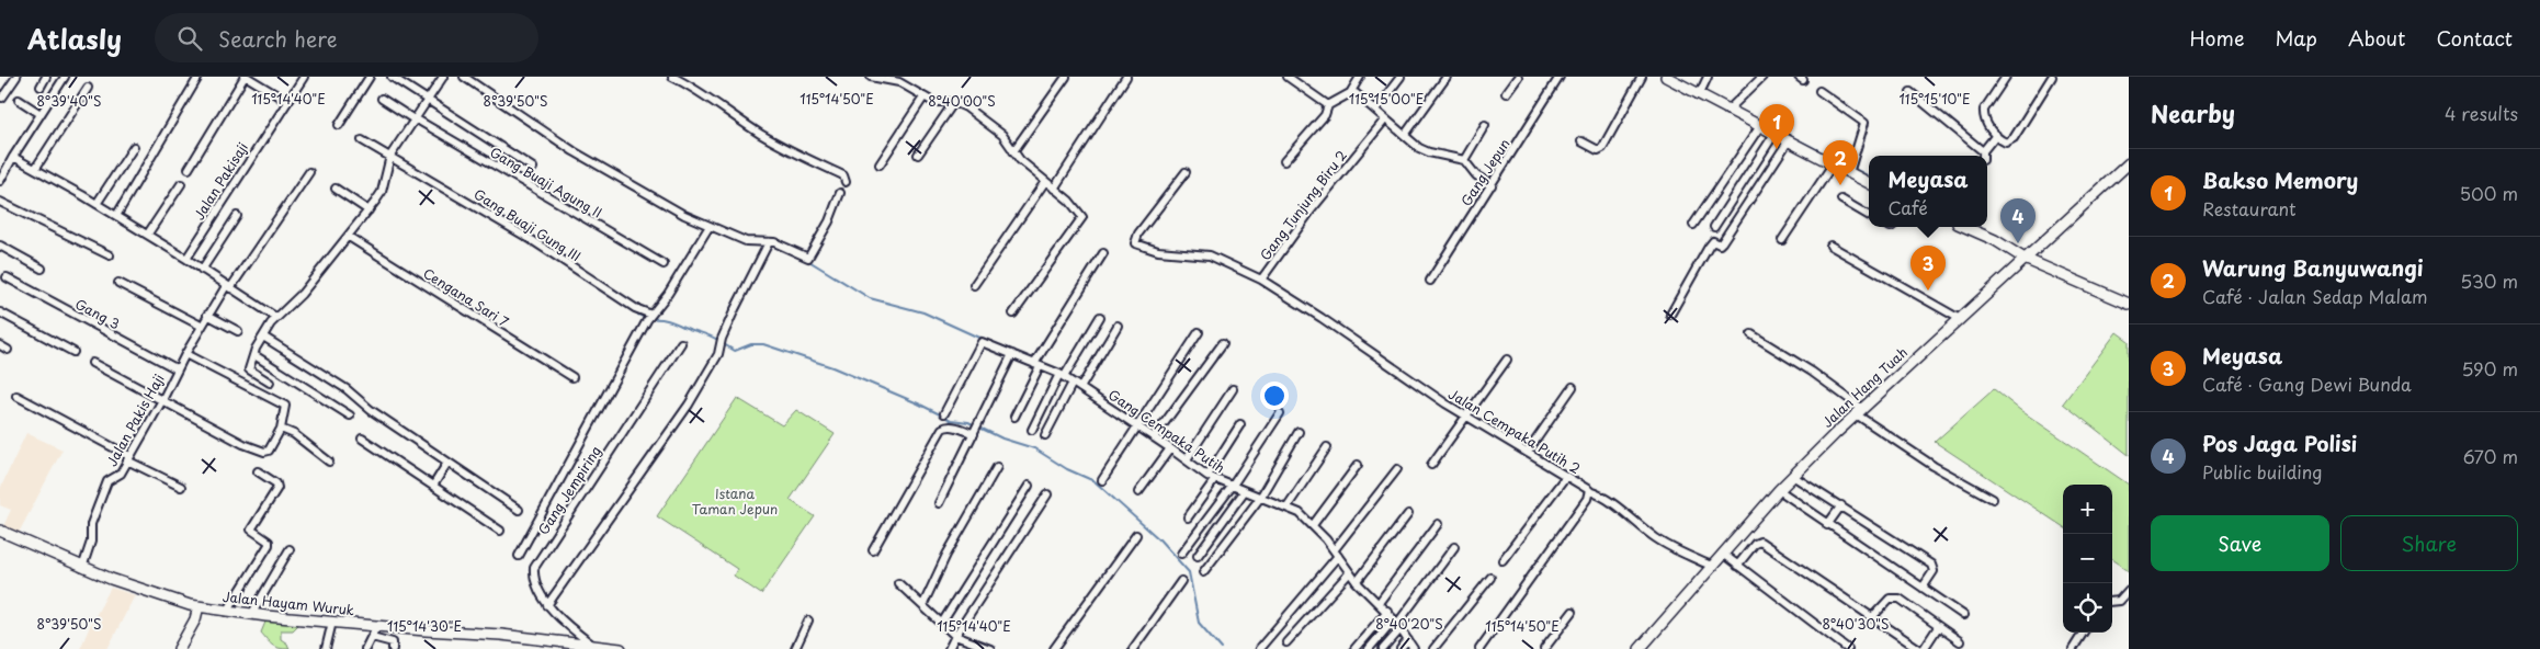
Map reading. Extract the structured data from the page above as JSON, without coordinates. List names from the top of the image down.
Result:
{
  "streets": {
    "main road": ["Jalan Hang Tuah", "Jalan Hayam Wuruk"],
    "street": [
      "Gang Jepun",
      "Jalan Pakisaji",
      "Gang Buaji Agung II",
      "Gang Tunjung Biru 2",
      "Gang Buaji Gung III",
      "Cengana Sari 7",
      "Gang 3",
      "Jalan Pakis Haji",
      "Gang Cempaka Putih",
      "Jalan Cempaka Putih 2",
      "Gang Jempiring"
    ]
  },
  "crossings": [
    ["Gang Tunjung Biru 2", "Jalan Cempaka Putih 2"],
    ["Gang 3", "Jalan Pakis Haji"],
    ["Jalan Pakis Haji", "Jalan Hayam Wuruk"],
    ["Gang Jempiring", "Jalan Hayam Wuruk"]
  ],
  "parks": ["Istana Taman Jepun"],
  "page": {
    "header": "Atlasly",
    "search": "Search here",
    "nav": [
      "Home",
      "Map",
      "About",
      "Contact"
    ],
    "heading": ["Nearby", "4 results"],
    "pins": [
      "1",
      "2",
      "4",
      "3"
    ],
    "list": [
      {
        "mark": "1",
        "name": "Bakso Memory",
        "note": "Restaurant",
        "value": "500 m"
      },
      {
        "mark": "2",
        "name": "Warung Banyuwangi",
        "note": "Café · Jalan Sedap Malam",
        "value": "530 m"
      },
      {
        "mark": "3",
        "name": "Meyasa",
        "note": "Café · Gang Dewi Bunda",
        "value": "590 m"
      },
      {
        "mark": "4",
        "name": "Pos Jaga Polisi",
        "note": "Public building",
        "value": "670 m"
      }
    ],
    "popup": ["Meyasa", "Café"],
    "map_buttons": ["+", "−"],
    "buttons": ["Save", "Share"]
  },
  "coordinates": [
    "115°14'40\"E",
    "115°14'50\"E",
    "115°15'00\"E",
    "115°15'10\"E",
    "8°39'40\"S",
    "8°39'50\"S",
    "8°40'00\"S",
    "8°40'20\"S",
    "8°40'30\"S",
    "115°14'30\"E"
  ]
}
